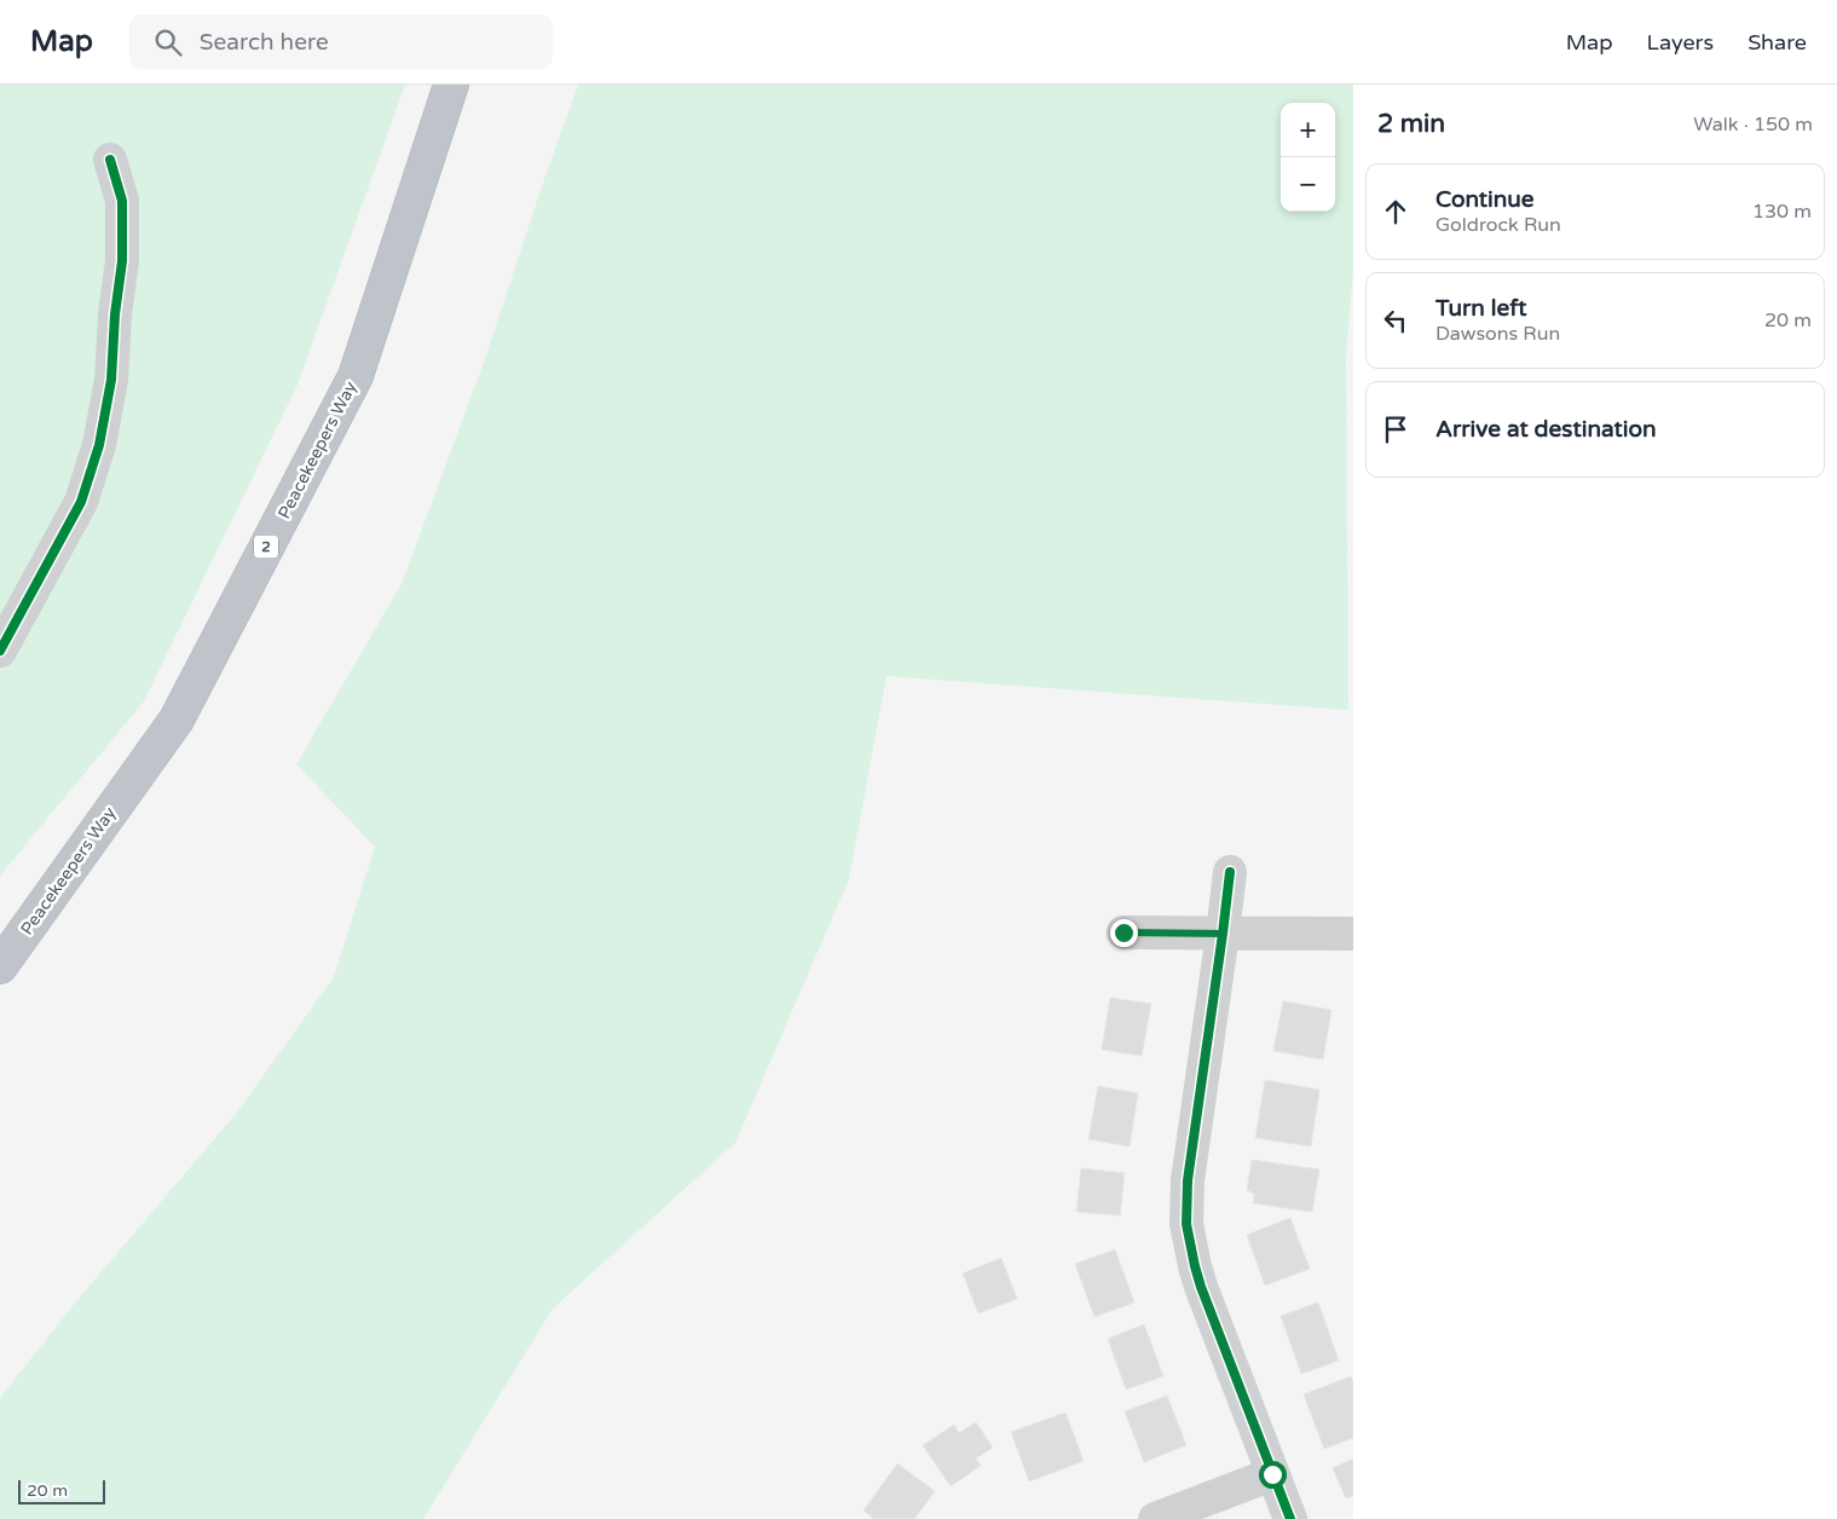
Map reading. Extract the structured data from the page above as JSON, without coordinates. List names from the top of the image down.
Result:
{
  "streets": {
    "highway": ["Peacekeepers Way", "2"]
  },
  "scale_bar": "20 m",
  "page": {
    "header": "Map",
    "search": "Search here",
    "nav": ["Map", "Layers", "Share"],
    "heading": ["2 min", "Walk · 150 m"],
    "map_buttons": ["+", "−"],
    "list": [
      ["Continue", "Goldrock Run", "130 m"],
      ["Turn left", "Dawsons Run", "20 m"],
      "Arrive at destination"
    ],
    "scale": "20 m"
  }
}
